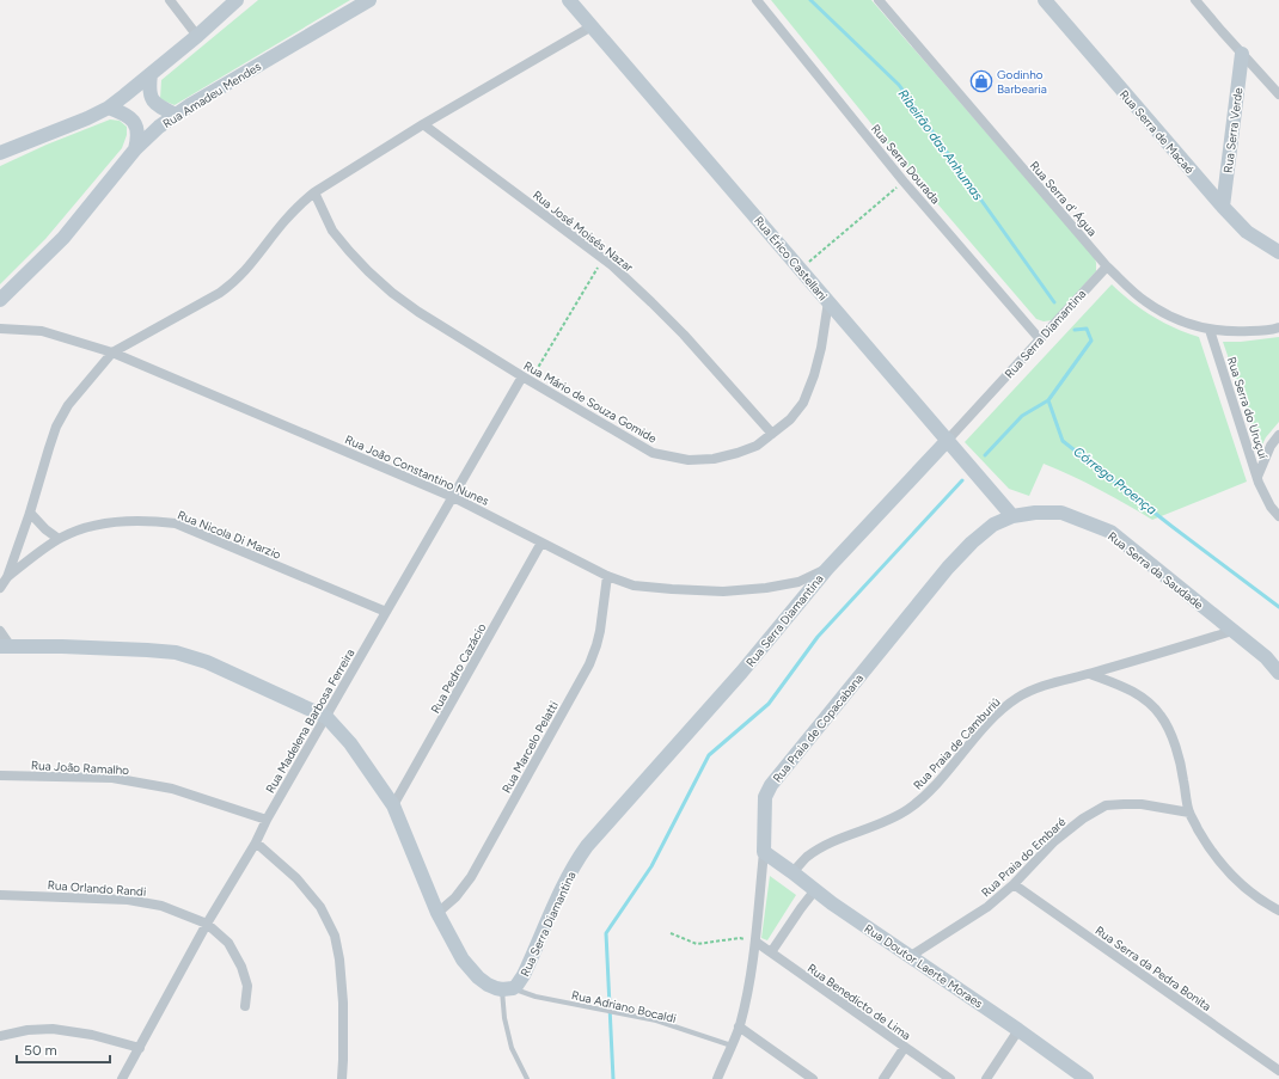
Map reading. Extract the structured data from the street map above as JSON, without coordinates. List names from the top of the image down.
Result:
{
  "streets": {
    "street": [
      "Rua Amadeu Mendes",
      "Rua Serra Verde",
      "Rua Serra de Macaé",
      "Rua Serra Dourada",
      "Rua Serra d' Água",
      "Rua José Moisés Nazar",
      "Rua Érico Castellani",
      "Rua Serra Diamantina",
      "Rua Mário de Souza Gomide",
      "Rua Serra do Uruçuí",
      "Rua João Constantino Nunes",
      "Rua Nicola Di Marzio",
      "Rua Serra da Saudade",
      "Rua Pedro Cazácio",
      "Rua Madelena Barbosa Ferreira",
      "Rua Praia de Copacabana",
      "Rua Praia de Camburiú",
      "Rua Marcelo Pelatti",
      "Rua João Ramalho",
      "Rua Praia do Embaré",
      "Rua Orlando Randi",
      "Rua Doutor Laerte Moraes",
      "Rua Serra da Pedra Bonita",
      "Rua Benedicto de Lima"
    ],
    "lane": ["Rua Adriano Bocaldi"]
  },
  "crossings": [
    ["Rua Serra Verde", "Rua Serra de Macaé"],
    ["Rua Serra Dourada", "Rua Serra Diamantina"],
    ["Rua Serra d' Água", "Rua Serra Diamantina"],
    ["Rua Serra d' Água", "Rua Serra do Uruçuí"],
    ["Rua José Moisés Nazar", "Rua Mário de Souza Gomide"],
    ["Rua Érico Castellani", "Rua Serra Diamantina"],
    ["Rua Érico Castellani", "Rua Mário de Souza Gomide"],
    ["Rua Érico Castellani", "Rua Serra da Saudade"],
    ["Rua Érico Castellani", "Rua Praia de Copacabana"],
    ["Rua Serra Diamantina", "Rua João Constantino Nunes"],
    ["Rua Serra Diamantina", "Rua Adriano Bocaldi"],
    ["Rua Mário de Souza Gomide", "Rua Madelena Barbosa Ferreira"],
    ["Rua João Constantino Nunes", "Rua Pedro Cazácio"],
    ["Rua João Constantino Nunes", "Rua Madelena Barbosa Ferreira"],
    ["Rua João Constantino Nunes", "Rua Marcelo Pelatti"],
    ["Rua Nicola Di Marzio", "Rua Madelena Barbosa Ferreira"],
    ["Rua Serra da Saudade", "Rua Praia de Copacabana"],
    ["Rua Serra da Saudade", "Rua Praia de Camburiú"],
    ["Rua Madelena Barbosa Ferreira", "Rua João Ramalho"],
    ["Rua Madelena Barbosa Ferreira", "Rua Orlando Randi"],
    ["Rua Praia de Copacabana", "Rua Doutor Laerte Moraes"],
    ["Rua Praia de Copacabana", "Rua Benedicto de Lima"],
    ["Rua Praia de Copacabana", "Rua Adriano Bocaldi"],
    ["Rua Praia de Camburiú", "Rua Doutor Laerte Moraes"],
    ["Rua Praia do Embaré", "Rua Doutor Laerte Moraes"],
    ["Rua Praia do Embaré", "Rua Serra da Pedra Bonita"]
  ],
  "water": ["Ribeirão das Anhumas", "Córrego Proença"],
  "places": {
    "shop": ["Godinho Barbearia"]
  },
  "scale_bar": "50 m"
}
